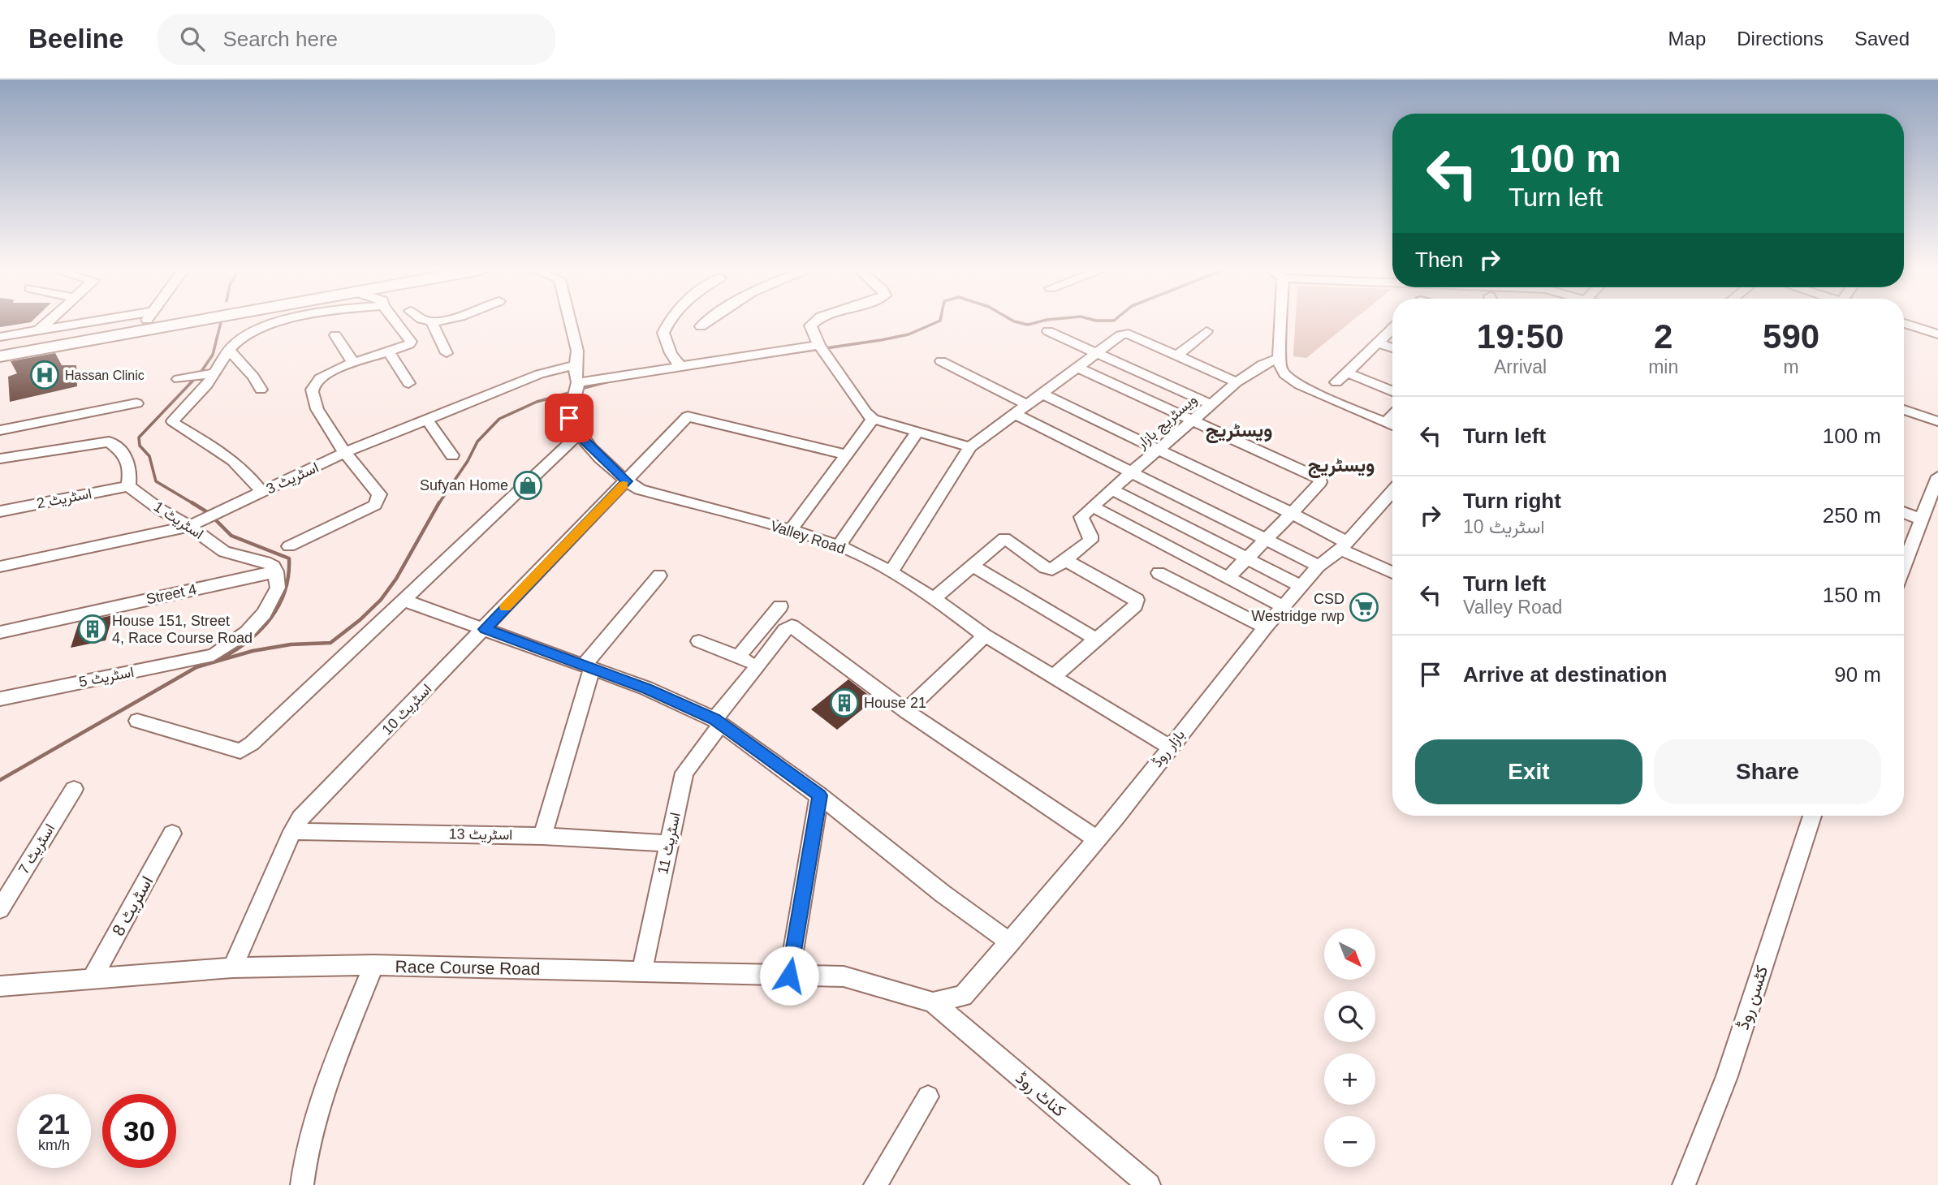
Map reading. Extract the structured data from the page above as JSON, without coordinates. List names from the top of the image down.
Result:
{
  "streets": {
    "street": [
      "ویسٹریج بازار",
      "اسٹریٹ 3",
      "اسٹریٹ 2",
      "اسٹریٹ 1",
      "Valley Road",
      "Street 4",
      "اسٹریٹ 5",
      "اسٹریٹ 10",
      "بازار روڈ",
      "اسٹریٹ 13",
      "اسٹریٹ 11",
      "اسٹریٹ 7",
      "اسٹریٹ 8",
      "Race Course Road",
      "کٹسن روڈ",
      "کناٹ روڈ"
    ]
  },
  "crossings": [
    ["اسٹریٹ 3", "اسٹریٹ 1"],
    ["اسٹریٹ 3", "Valley Road"],
    ["اسٹریٹ 2", "اسٹریٹ 1"],
    ["اسٹریٹ 1", "Street 4"],
    ["اسٹریٹ 1", "اسٹریٹ 5"],
    ["Valley Road", "اسٹریٹ 10"],
    ["Valley Road", "بازار روڈ"],
    ["Street 4", "اسٹریٹ 5"],
    ["اسٹریٹ 10", "اسٹریٹ 13"],
    ["اسٹریٹ 10", "Race Course Road"],
    ["بازار روڈ", "Race Course Road"],
    ["بازار روڈ", "کناٹ روڈ"],
    ["اسٹریٹ 13", "اسٹریٹ 11"],
    ["اسٹریٹ 11", "Race Course Road"],
    ["اسٹریٹ 8", "Race Course Road"],
    ["Race Course Road", "کناٹ روڈ"]
  ],
  "districts": ["ویسٹریج", "ویسٹریج"],
  "places": {
    "hospital": ["Hassan Clinic"],
    "shop": ["Sufyan Home"],
    "supermarket": ["CSD Westridge rwp"],
    "building": ["House 151, Street 4, Race Course Road", "House 21"]
  },
  "north": "bottom right",
  "page": {
    "header": "Beeline",
    "search": "Search here",
    "nav": ["Map", "Directions", "Saved"],
    "turn": ["100 m", "Turn left"],
    "then": "Then",
    "eta": [
      "19:50",
      "Arrival",
      "2",
      "min",
      "590",
      "m"
    ],
    "list": [
      {
        "name": "Turn left",
        "value": "100 m"
      },
      {
        "name": "Turn right",
        "note": "اسٹریٹ 10",
        "value": "250 m"
      },
      {
        "name": "Turn left",
        "note": "Valley Road",
        "value": "150 m"
      },
      {
        "name": "Arrive at destination",
        "value": "90 m"
      }
    ],
    "buttons": ["Exit", "Share"],
    "map_buttons": ["+", "−"],
    "speed": "21 km/h",
    "limit": "30"
  }
}
